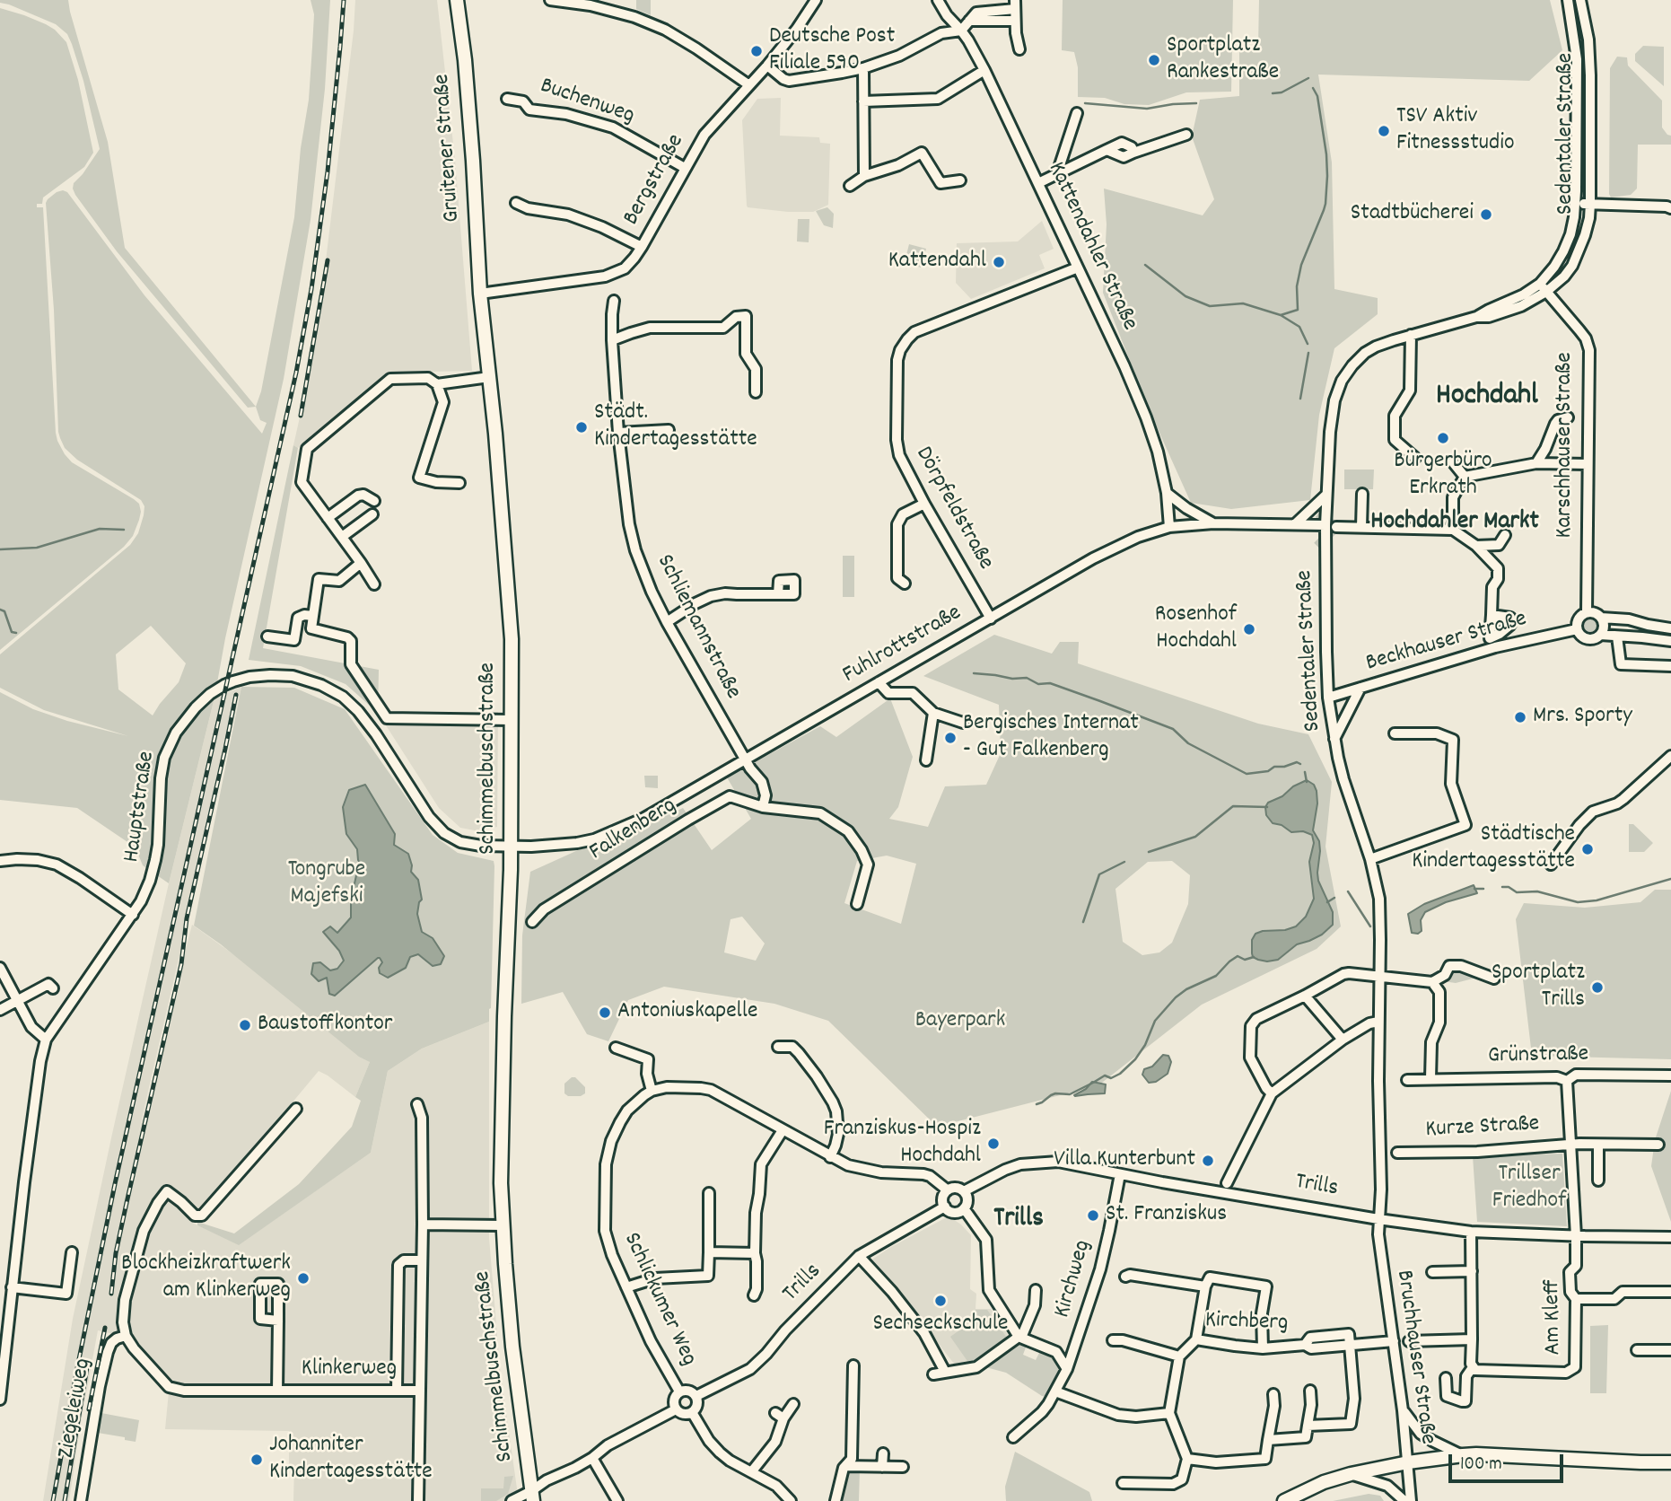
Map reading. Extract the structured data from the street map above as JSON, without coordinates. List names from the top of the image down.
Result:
{
  "streets": {
    "main road": ["Gruitener Straße", "Schimmelbuschstraße"],
    "street": [
      "Buchenweg",
      "Sedentaler Straße",
      "Bergstraße",
      "Kattendahler Straße",
      "Karschhauser Straße",
      "Dörpfeldstraße",
      "Schliemannstraße",
      "Beckhauser Straße",
      "Fuhlrottstraße",
      "Hauptstraße",
      "Falkenberg",
      "Grünstraße",
      "Kurze Straße",
      "Trills",
      "Kirchweg",
      "Schlickumer Weg",
      "Am Kleff",
      "Kirchberg",
      "Bruchhauser Straße",
      "Klinkerweg",
      "Ziegeleiweg"
    ]
  },
  "crossings": [
    ["Buchenweg", "Bergstraße"],
    ["Sedentaler Straße", "Karschhauser Straße"],
    ["Sedentaler Straße", "Beckhauser Straße"],
    ["Sedentaler Straße", "Fuhlrottstraße"],
    ["Sedentaler Straße", "Trills"],
    ["Sedentaler Straße", "Bruchhauser Straße"],
    ["Gruitener Straße", "Bergstraße"],
    ["Gruitener Straße", "Schimmelbuschstraße"],
    ["Bergstraße", "Schimmelbuschstraße"],
    ["Kattendahler Straße", "Dörpfeldstraße"],
    ["Kattendahler Straße", "Fuhlrottstraße"],
    ["Karschhauser Straße", "Beckhauser Straße"],
    ["Dörpfeldstraße", "Fuhlrottstraße"],
    ["Schliemannstraße", "Fuhlrottstraße"],
    ["Fuhlrottstraße", "Schimmelbuschstraße"],
    ["Fuhlrottstraße", "Hauptstraße"],
    ["Schimmelbuschstraße", "Hauptstraße"],
    ["Grünstraße", "Am Kleff"],
    ["Kurze Straße", "Am Kleff"],
    ["Trills", "Kirchweg"],
    ["Trills", "Schlickumer Weg"],
    ["Trills", "Am Kleff"],
    ["Trills", "Bruchhauser Straße"],
    ["Kirchberg", "Bruchhauser Straße"],
    ["Klinkerweg", "Ziegeleiweg"]
  ],
  "districts": ["Hochdahl", "Hochdahler Markt", "Trills"],
  "parks": ["Tongrube Majefski", "Bayerpark", "Trillser Friedhof"],
  "places": [
    "Deutsche Post Filiale 590",
    "Sportplatz Rankestraße",
    "TSV Aktiv Fitnessstudio",
    "Stadtbücherei",
    "Kattendahl",
    "Städt. Kindertagesstätte",
    "Bürgerbüro Erkrath",
    "Rosenhof Hochdahl",
    "Mrs. Sporty",
    "Bergisches Internat - Gut Falkenberg",
    "Städtische Kindertagesstätte",
    "Sportplatz Trills",
    "Antoniuskapelle",
    "Baustoffkontor",
    "Franziskus-Hospiz Hochdahl",
    "Villa Kunterbunt",
    "St. Franziskus",
    "Blockheizkraftwerk am Klinkerweg",
    "Sechseckschule",
    "Johanniter Kindertagesstätte"
  ],
  "scale_bar": "100 m"
}
